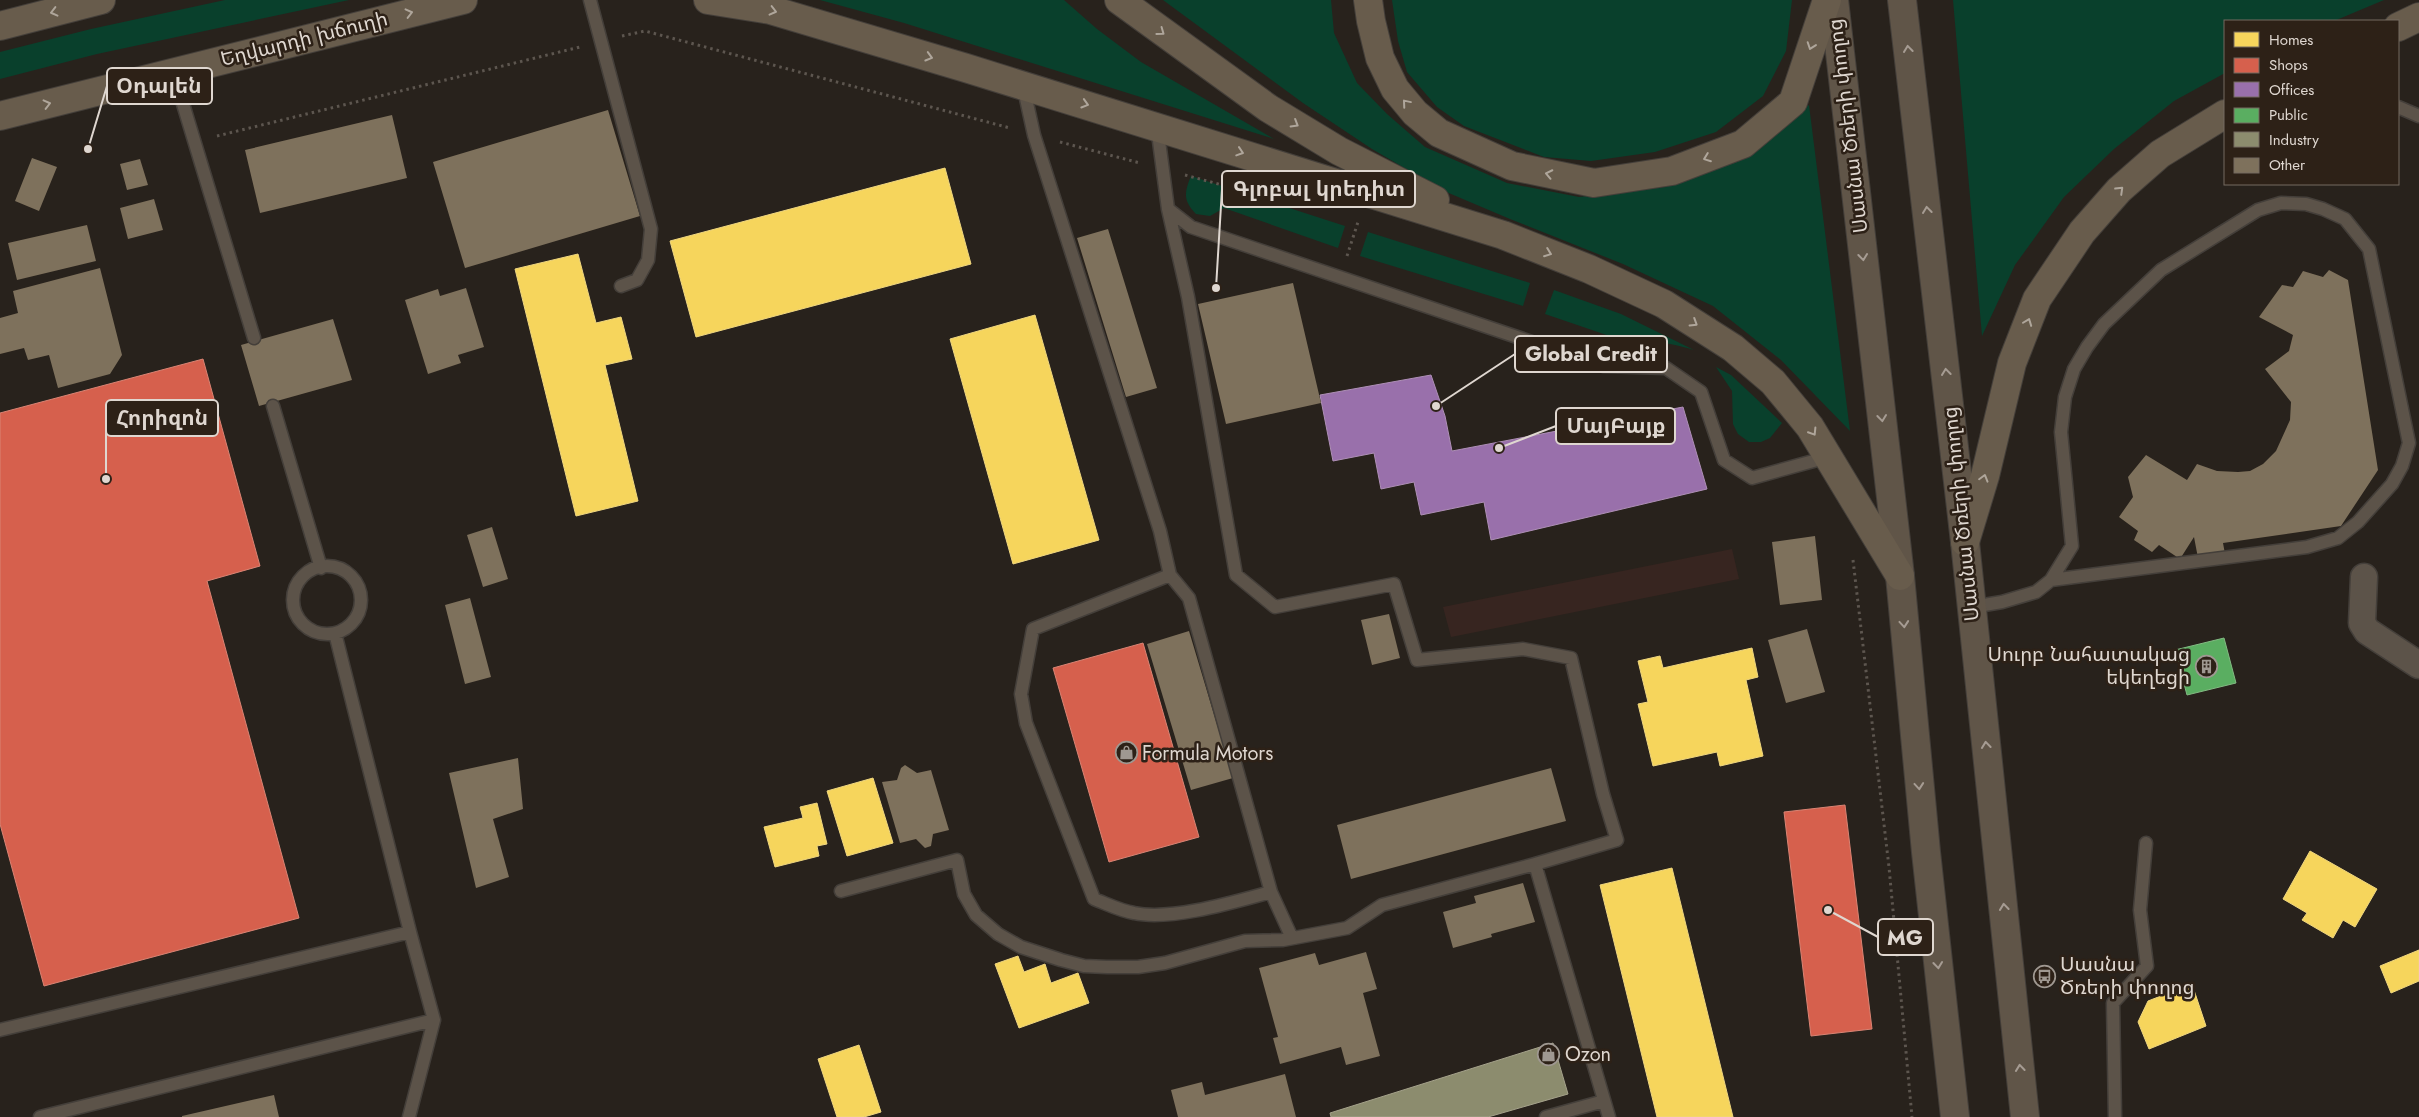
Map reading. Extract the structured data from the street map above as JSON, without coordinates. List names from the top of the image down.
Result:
{
  "streets": {
    "main road": ["Եղվարդի խճուղի", "Սասնա Ծռերի փողոց"]
  },
  "one_way": ["Եղվարդի խճուղի"],
  "places": {
    "other": [
      "Օդալեն",
      "Գլոբալ կրեդիտ",
      "Global Credit",
      "ՄայԲայք",
      "Հորիզոն",
      "MG"
    ],
    "building": ["Սուրբ Նահատակաց եկեղեցի"],
    "shop": ["Formula Motors", "Ozon"],
    "bus stop": ["Սասնա Ծռերի փողոց"]
  },
  "legend": [
    "Homes",
    "Shops",
    "Offices",
    "Public",
    "Industry",
    "Other"
  ]
}
